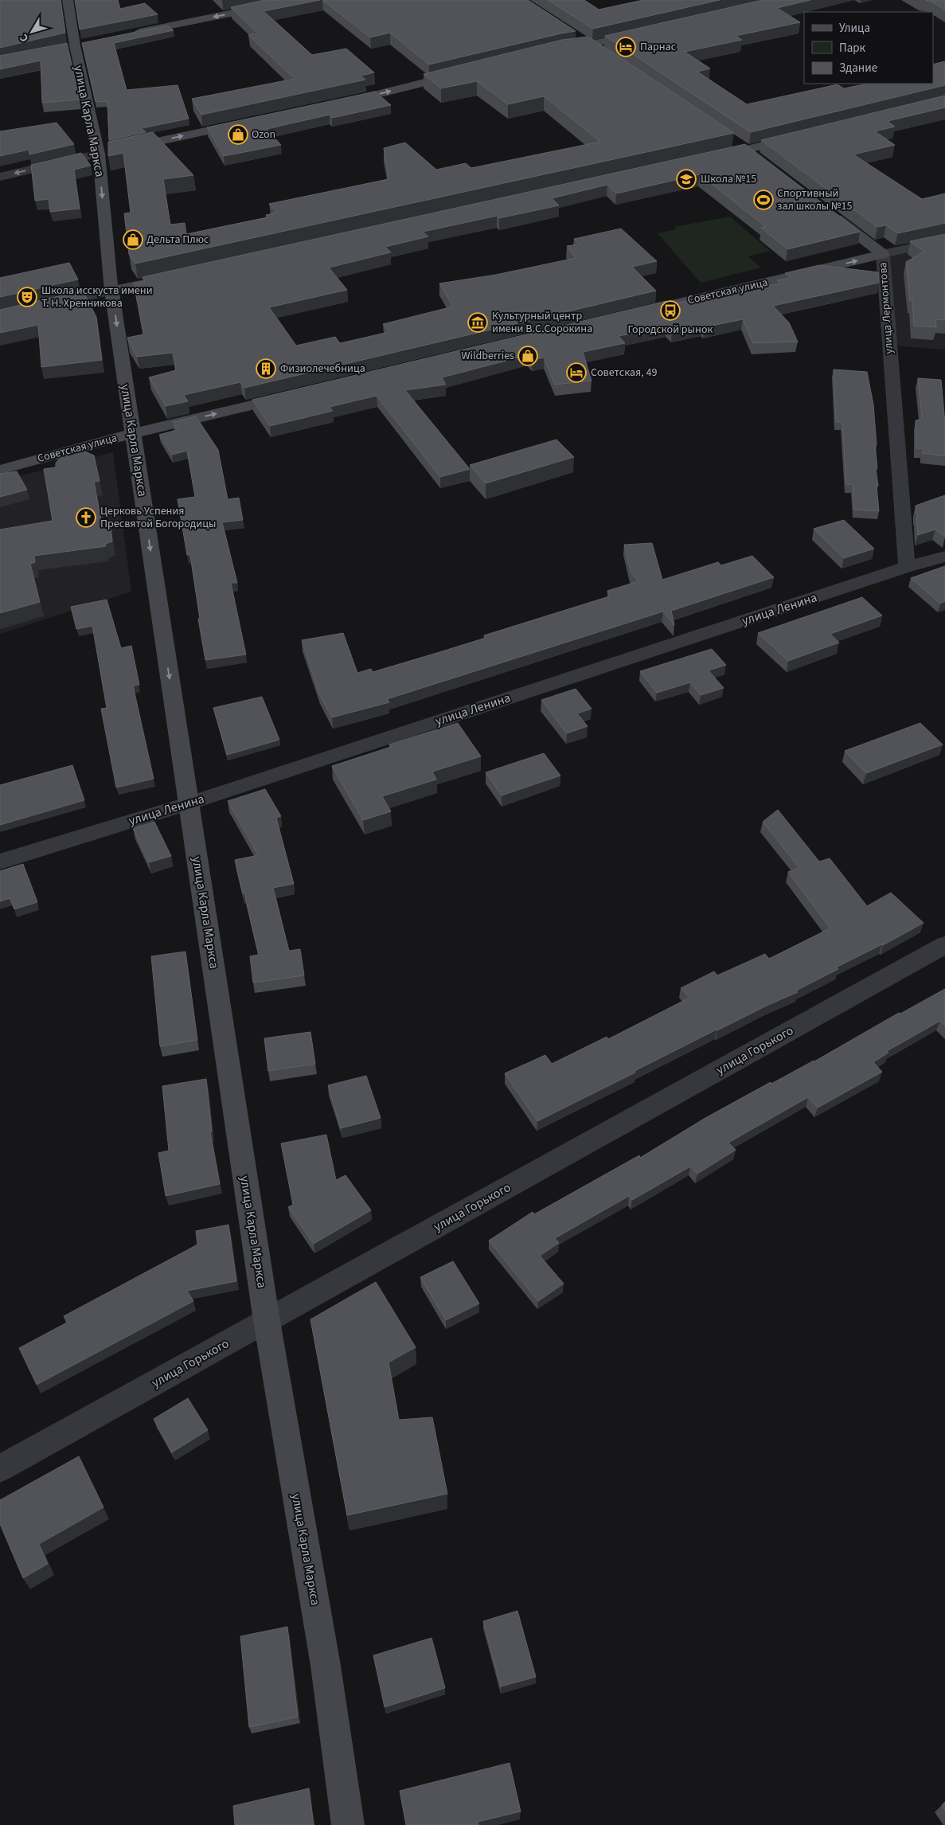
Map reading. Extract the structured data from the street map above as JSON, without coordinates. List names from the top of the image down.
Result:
{
  "streets": {
    "main road": ["улица Карла Маркса", "Советская улица", "улица Лермонтова"],
    "street": ["улица Ленина", "улица Горького"]
  },
  "crossings": [
    ["улица Карла Маркса", "Советская улица"],
    ["улица Карла Маркса", "улица Ленина"],
    ["улица Карла Маркса", "улица Горького"],
    ["Советская улица", "улица Лермонтова"],
    ["улица Лермонтова", "улица Ленина"]
  ],
  "one_way": ["улица Карла Маркса", "Советская улица"],
  "places": {
    "hotel": ["Парнас", "Советская, 49"],
    "shop": ["Ozon", "Дельта Плюс", "Wildberries"],
    "school or university": ["Школа №15"],
    "sports": ["Спортивный зал школы №15"],
    "theatre": ["Школа исскуств имени Т. Н. Хренникова"],
    "bus stop": ["Городской рынок"],
    "museum": ["Культурный центр имени В.С.Сорокина"],
    "building": ["Физиолечебница"],
    "church": ["Церковь Успения Пресвятой Богородицы"]
  },
  "legend": ["Улица", "Парк", "Здание"],
  "north": "bottom left"
}
